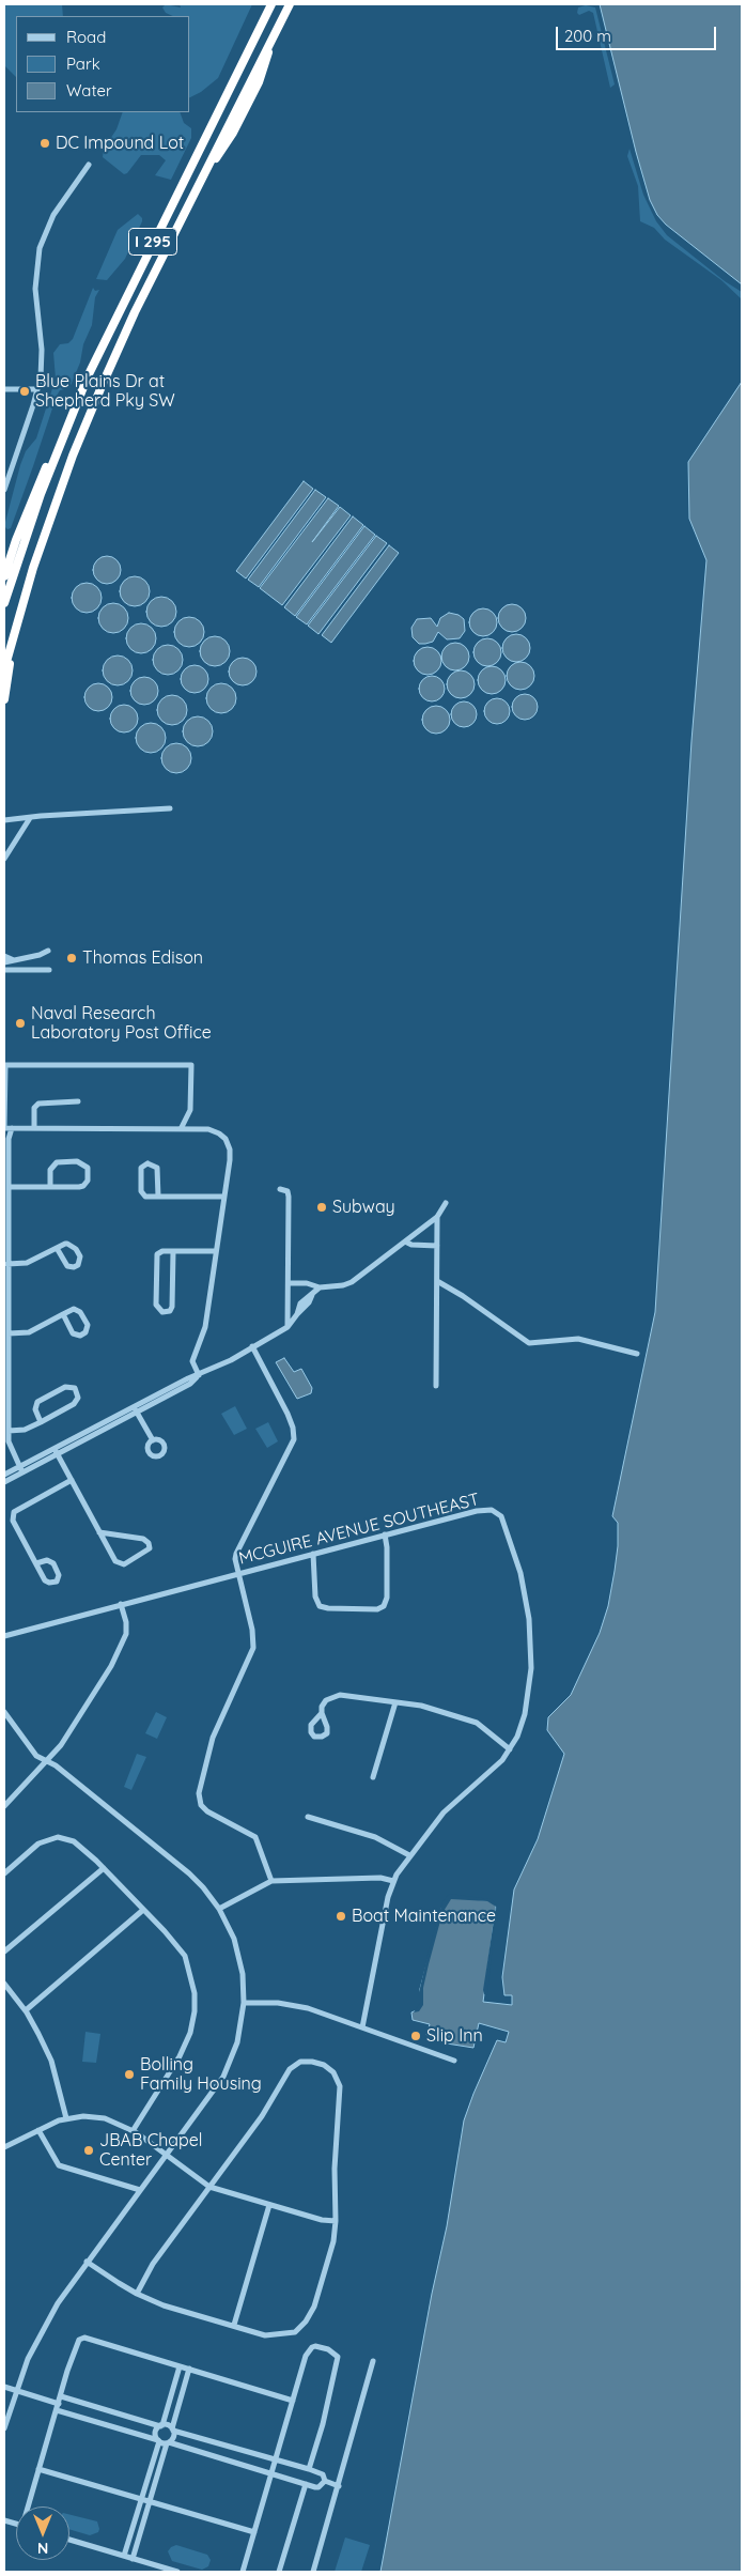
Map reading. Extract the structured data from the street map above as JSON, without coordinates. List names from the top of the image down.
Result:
{
  "streets": {
    "highway": ["I 295"],
    "street": ["MCGUIRE AVENUE SOUTHEAST"]
  },
  "places": [
    "DC Impound Lot",
    "Blue Plains Dr at Shepherd Pky SW",
    "Thomas Edison",
    "Naval Research Laboratory Post Office",
    "Subway",
    "Boat Maintenance",
    "Slip Inn",
    "Bolling Family Housing",
    "JBAB Chapel Center"
  ],
  "legend": ["Road", "Park", "Water"],
  "scale_bar": "200 m",
  "north": "bottom"
}
